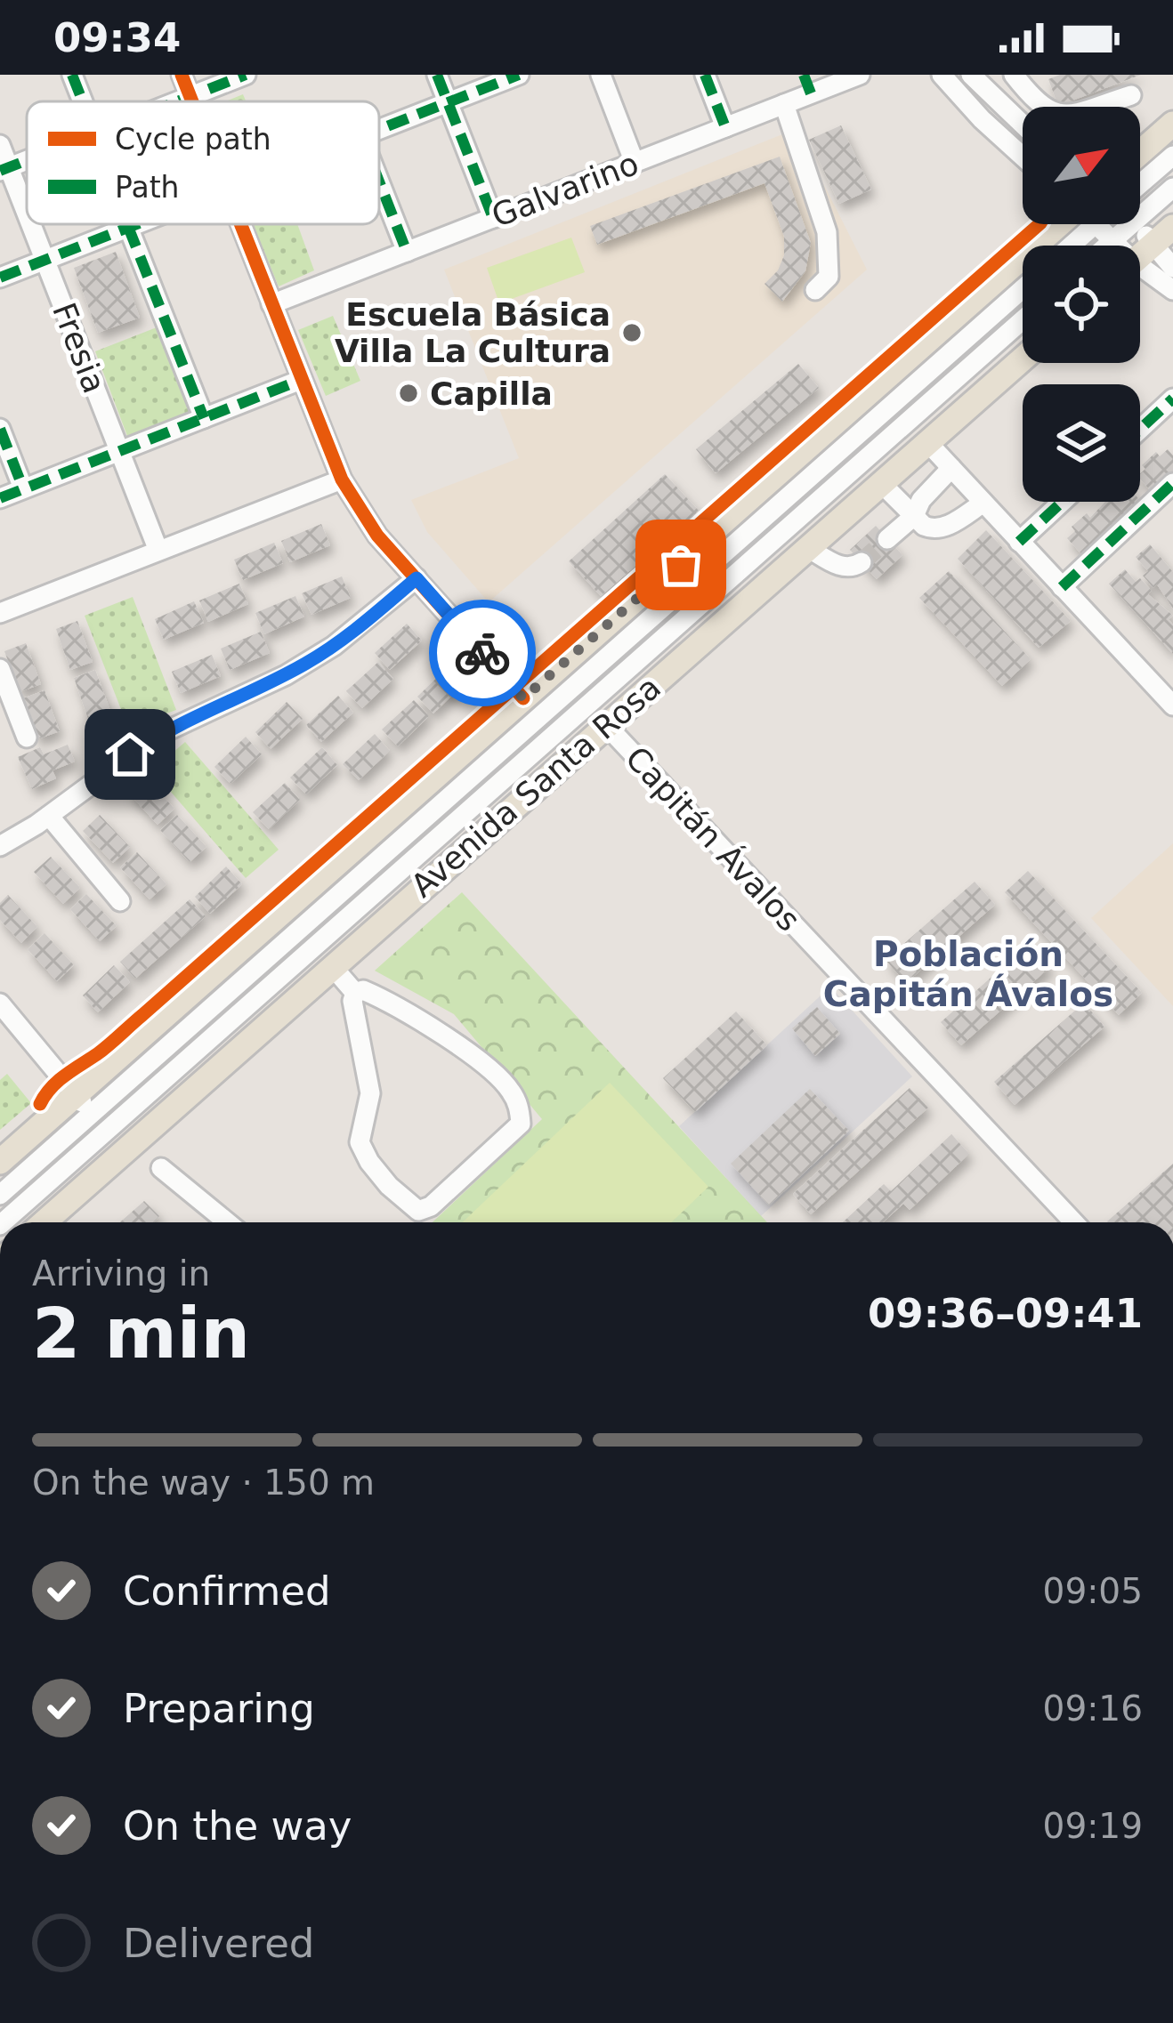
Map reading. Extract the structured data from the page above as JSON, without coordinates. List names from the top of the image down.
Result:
{
  "streets": {
    "main road": ["Avenida Santa Rosa"],
    "street": ["Galvarino", "Fresia", "Capitán Ávalos"]
  },
  "crossings": [
    ["Avenida Santa Rosa", "Capitán Ávalos"]
  ],
  "districts": ["Población Capitán Ávalos"],
  "places": ["Escuela Básica Villa La Cultura", "Capilla"],
  "legend": ["Cycle path", "Path"],
  "north": "top right",
  "page": {
    "status": "09:34",
    "heading": ["2 min", "Arriving in", "09:36–09:41"],
    "bar": "On the way · 150 m",
    "list": [
      ["Confirmed", "09:05"],
      ["Preparing", "09:16"],
      ["On the way", "09:19"],
      "Delivered"
    ]
  }
}
